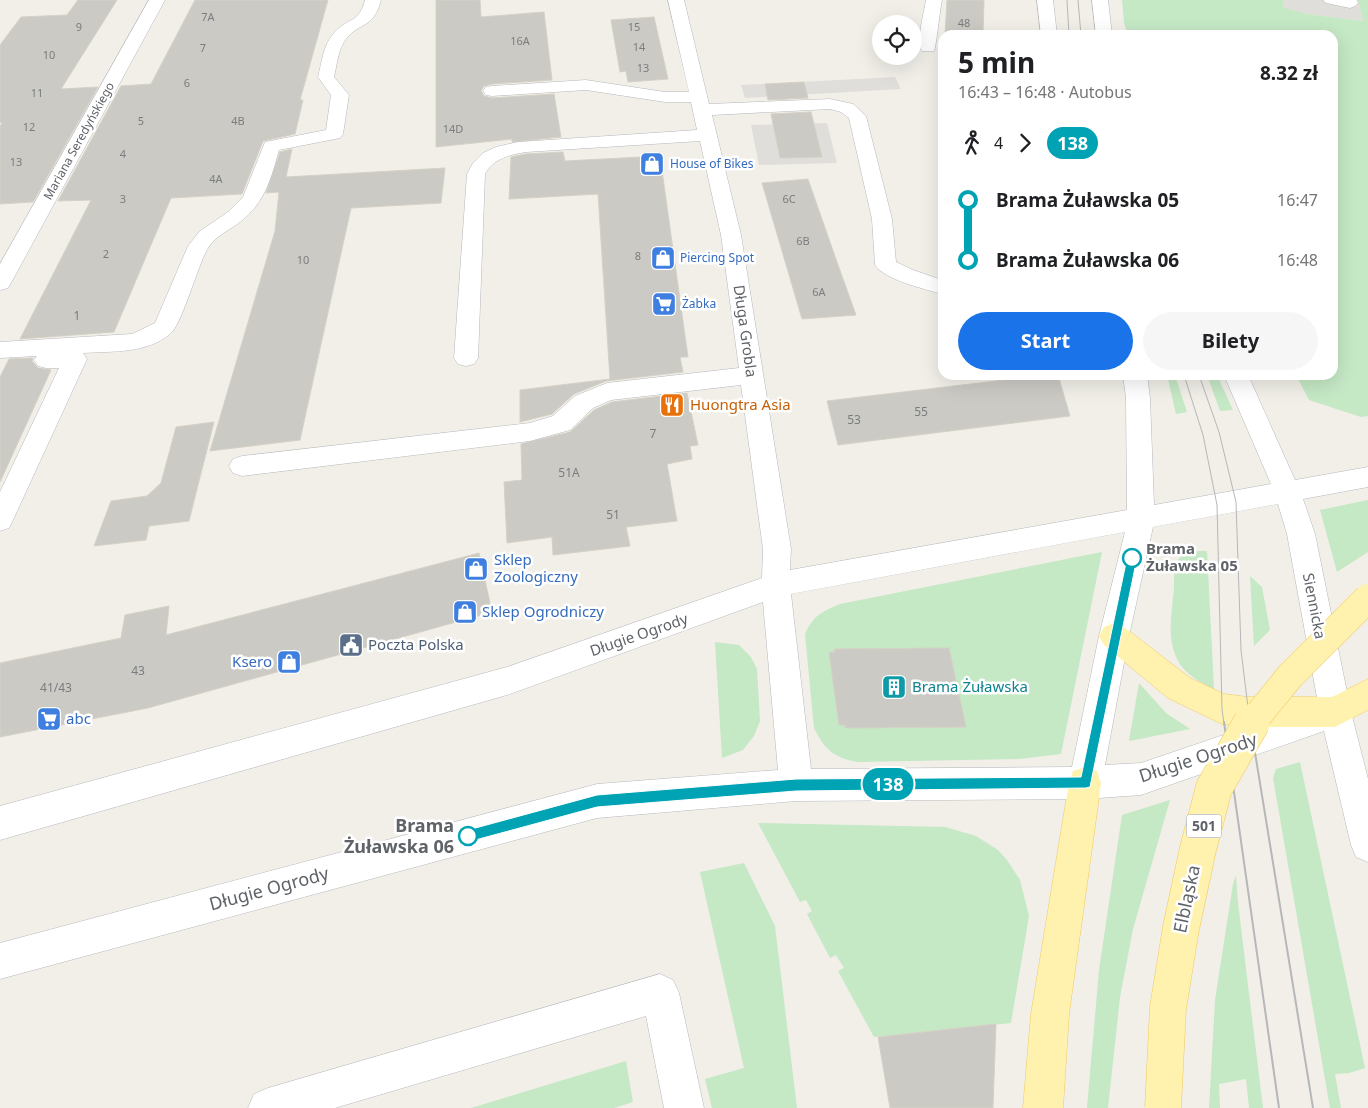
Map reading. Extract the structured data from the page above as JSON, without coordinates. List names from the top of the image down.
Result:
{
  "streets": {
    "main road": ["501", "Elbląska"],
    "street": [
      "Mariana Seredyńskiego",
      "Długa Grobla",
      "Siennicka",
      "Długie Ogrody"
    ]
  },
  "crossings": [
    ["Długa Grobla", "Długie Ogrody"],
    ["Siennicka", "Długie Ogrody"]
  ],
  "places": {
    "shop": [
      "House of Bikes",
      "Piercing Spot",
      "Sklep Zoologiczny",
      "Sklep Ogrodniczy",
      "Ksero"
    ],
    "supermarket": ["Żabka", "abc"],
    "restaurant": ["Huongtra Asia"],
    "other": ["Brama Żuławska 05", "Brama Żuławska 06"],
    "public building": ["Poczta Polska"],
    "building": ["Brama Żuławska"]
  },
  "lines": ["bus line 138"],
  "house_numbers": [
    "7A",
    "48",
    "9",
    "15",
    "16A",
    "14",
    "7",
    "10",
    "13",
    "6",
    "11",
    "5",
    "4B",
    "12",
    "14D",
    "4",
    "13",
    "4A",
    "3",
    "6C",
    "6B",
    "2",
    "8",
    "10",
    "6A",
    "1",
    "55",
    "53",
    "7",
    "51A",
    "51",
    "43",
    "41/43"
  ],
  "page": {
    "on_map": "138",
    "heading": ["5 min", "16:43 – 16:48 · Autobus", "8.32 zł"],
    "legs": ["4", "138"],
    "list": [
      {
        "name": "Brama Żuławska 05",
        "value": "16:47"
      },
      {
        "name": "Brama Żuławska 06",
        "value": "16:48"
      }
    ],
    "buttons": ["Start", "Bilety"]
  }
}
